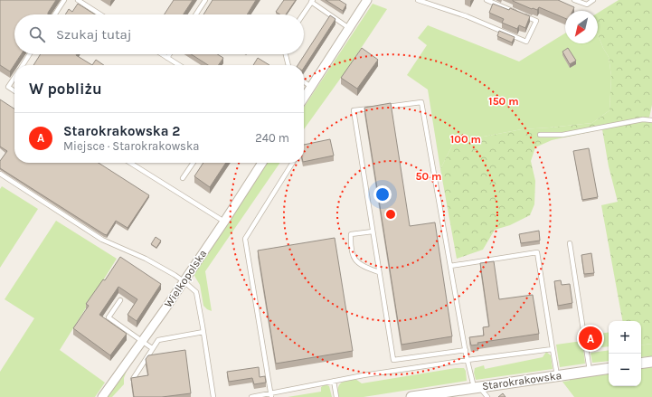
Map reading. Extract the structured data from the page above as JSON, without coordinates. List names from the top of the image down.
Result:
{
  "streets": {
    "street": ["Wielkopolska", "Starokrakowska"]
  },
  "north": "bottom left",
  "page": {
    "search": "Szukaj tutaj",
    "heading": "W pobliżu",
    "list": [
      {
        "mark": "A",
        "name": "Starokrakowska 2",
        "note": "Miejsce · Starokrakowska",
        "value": "240 m"
      }
    ],
    "map_buttons": ["+", "−"],
    "pins": "A"
  },
  "rings": ["150 m", "100 m", "50 m"]
}
